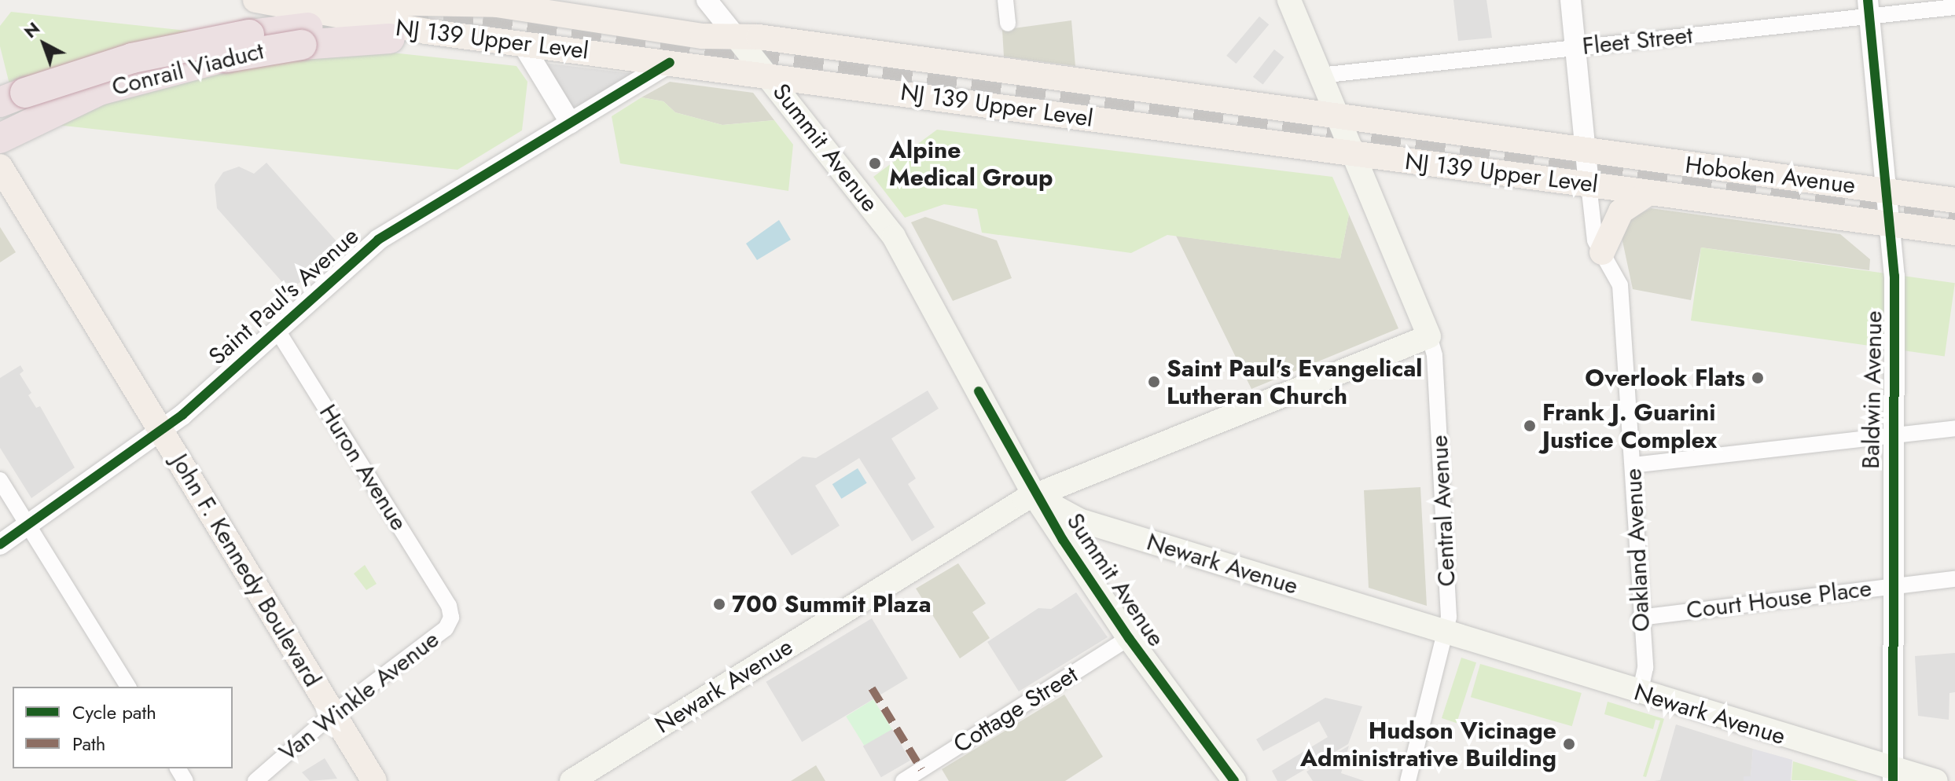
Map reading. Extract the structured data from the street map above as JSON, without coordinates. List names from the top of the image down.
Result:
{
  "streets": {
    "highway": ["Conrail Viaduct"],
    "main road": [
      "NJ 139 Upper Level",
      "Summit Avenue",
      "Hoboken Avenue",
      "Central Avenue",
      "Newark Avenue",
      "John F. Kennedy Boulevard"
    ],
    "street": [
      "Fleet Street",
      "Saint Paul's Avenue",
      "Baldwin Avenue",
      "Huron Avenue",
      "Oakland Avenue",
      "Court House Place",
      "Van Winkle Avenue",
      "Cottage Street"
    ]
  },
  "crossings": [
    ["NJ 139 Upper Level", "Summit Avenue"],
    ["NJ 139 Upper Level", "Hoboken Avenue"],
    ["NJ 139 Upper Level", "Saint Paul's Avenue"],
    ["NJ 139 Upper Level", "Central Avenue"],
    ["NJ 139 Upper Level", "Oakland Avenue"],
    ["Fleet Street", "Baldwin Avenue"],
    ["Fleet Street", "Central Avenue"],
    ["Fleet Street", "Oakland Avenue"],
    ["Summit Avenue", "Newark Avenue"],
    ["Summit Avenue", "Cottage Street"],
    ["Hoboken Avenue", "Baldwin Avenue"],
    ["Hoboken Avenue", "Oakland Avenue"],
    ["Saint Paul's Avenue", "Huron Avenue"],
    ["Saint Paul's Avenue", "John F. Kennedy Boulevard"],
    ["Baldwin Avenue", "Newark Avenue"],
    ["Baldwin Avenue", "Court House Place"],
    ["Huron Avenue", "Van Winkle Avenue"],
    ["Central Avenue", "Newark Avenue"],
    ["Oakland Avenue", "Newark Avenue"],
    ["Oakland Avenue", "Court House Place"],
    ["John F. Kennedy Boulevard", "Van Winkle Avenue"]
  ],
  "places": [
    "Alpine Medical Group",
    "Overlook Flats",
    "Saint Paul's Evangelical Lutheran Church",
    "Frank J. Guarini Justice Complex",
    "700 Summit Plaza",
    "Hudson Vicinage Administrative Building"
  ],
  "legend": ["Cycle path", "Path"],
  "north": "top left"
}
